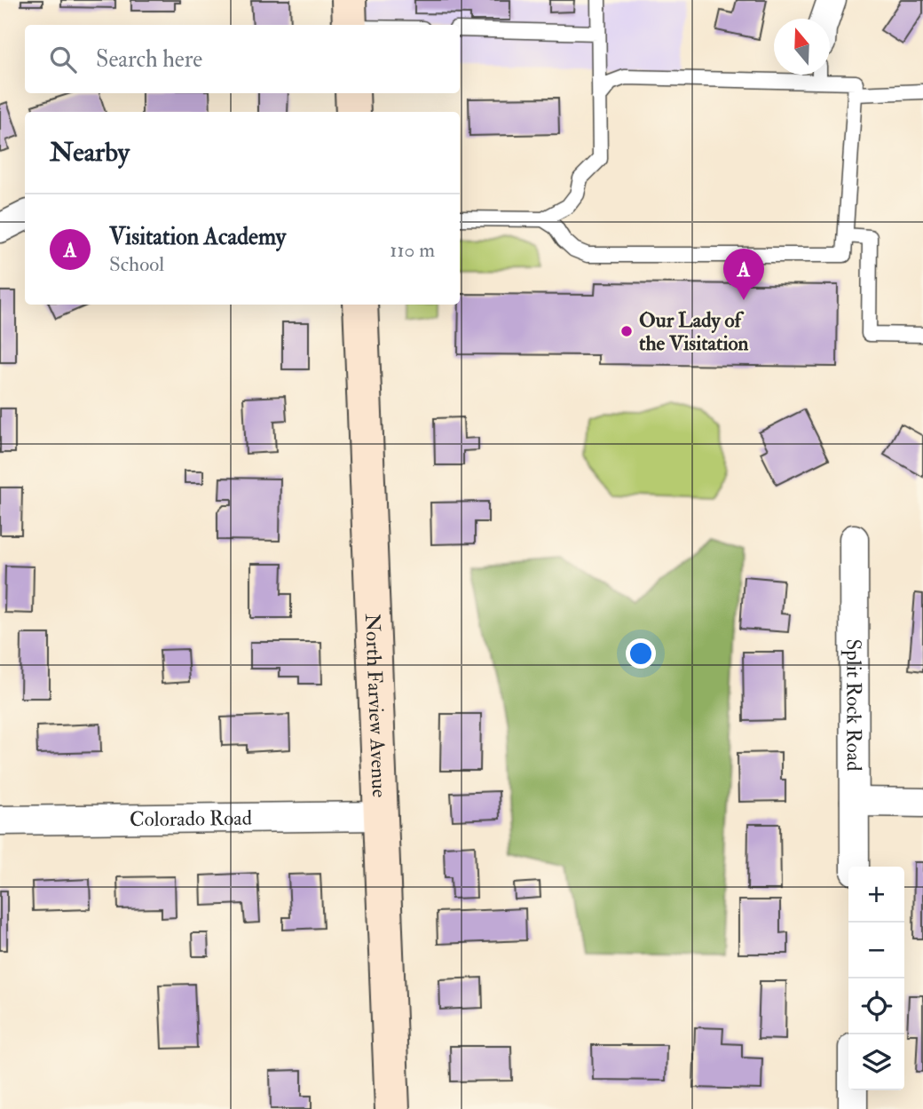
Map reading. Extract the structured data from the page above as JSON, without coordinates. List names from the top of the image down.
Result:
{
  "streets": {
    "street": ["North Farview Avenue", "Split Rock Road", "Colorado Road"]
  },
  "crossings": [
    ["North Farview Avenue", "Colorado Road"]
  ],
  "places": ["Our Lady of the Visitation"],
  "north": "top",
  "page": {
    "search": "Search here",
    "heading": "Nearby",
    "list": [
      {
        "mark": "A",
        "name": "Visitation Academy",
        "note": "School",
        "value": "110 m"
      }
    ],
    "pins": "A",
    "map_buttons": ["+", "−"]
  }
}
